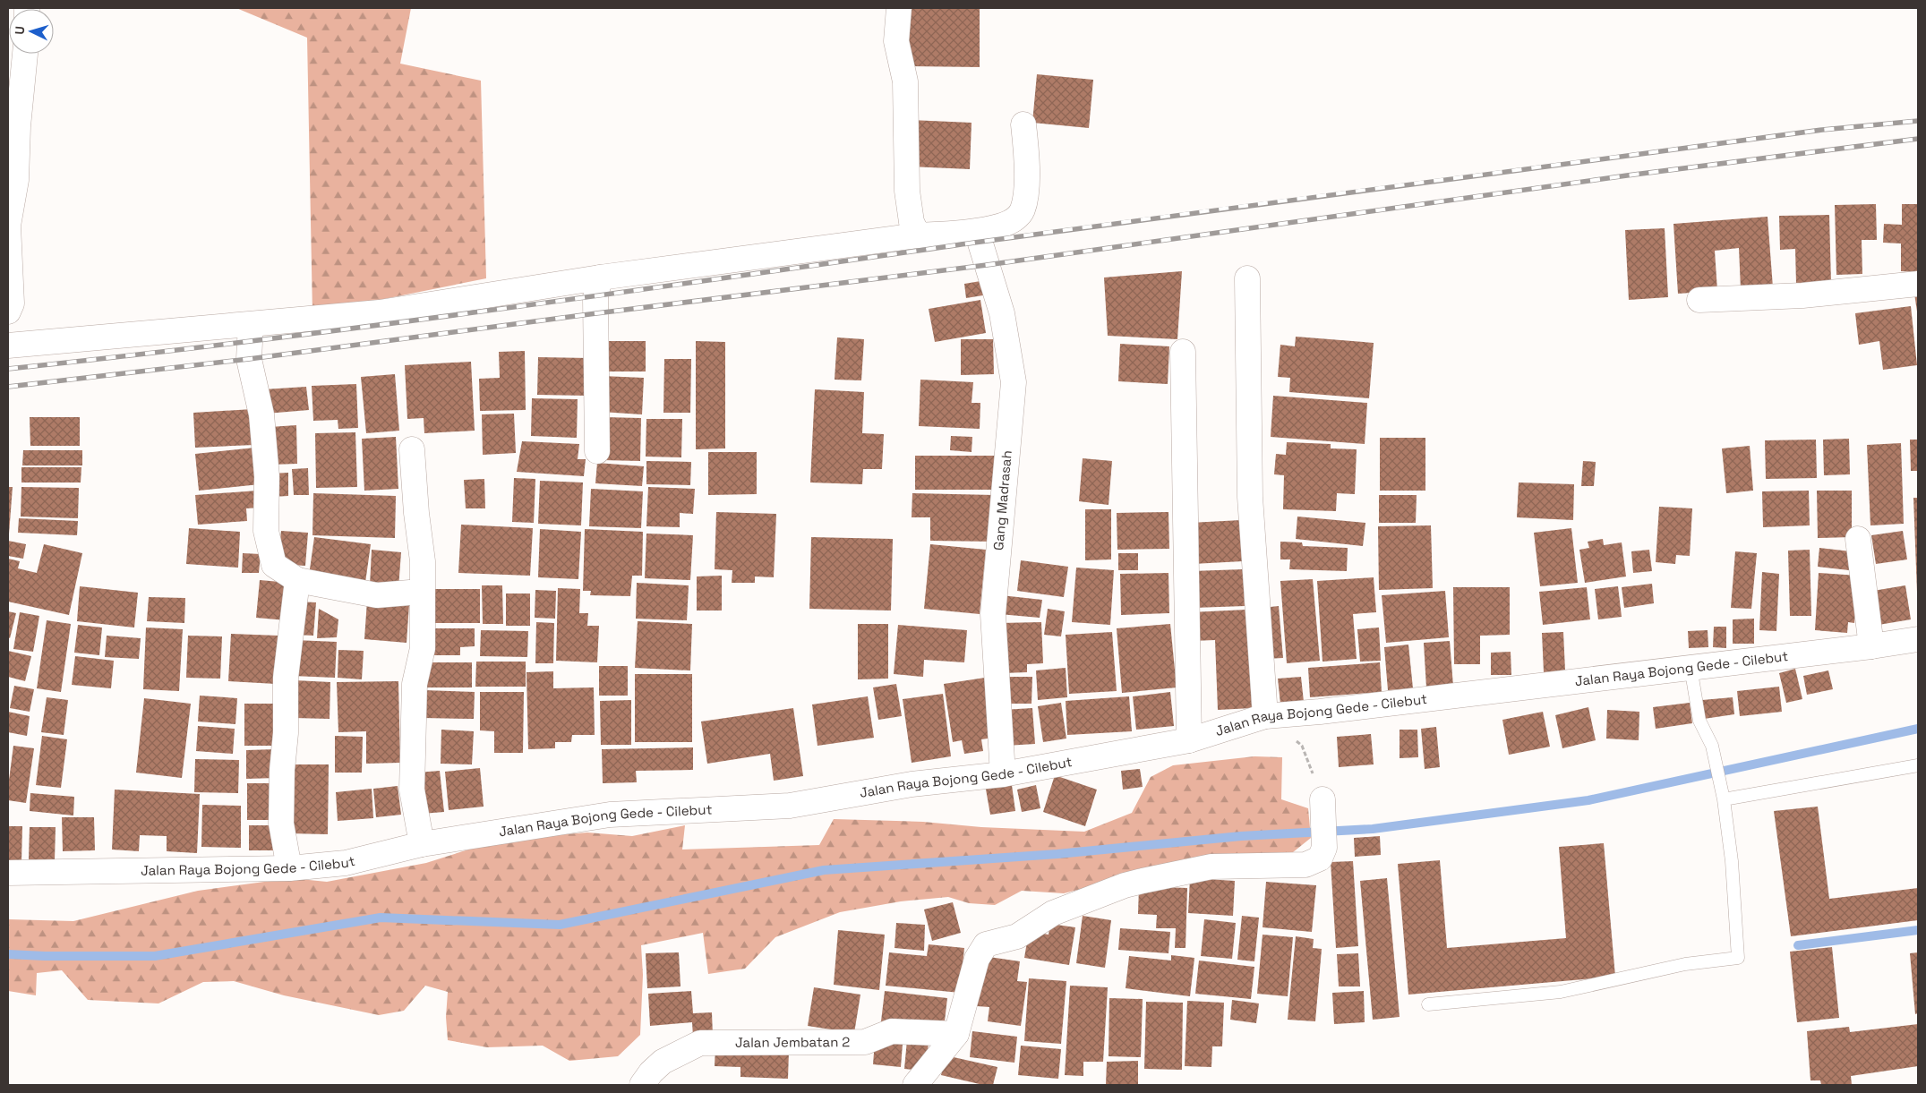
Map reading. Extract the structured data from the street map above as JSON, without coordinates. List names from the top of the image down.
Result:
{
  "streets": {
    "street": ["Gang Madrasah", "Jalan Raya Bojong Gede - Cilebut", "Jalan Jembatan 2"]
  },
  "crossings": [
    ["Gang Madrasah", "Jalan Raya Bojong Gede - Cilebut"]
  ],
  "north": "left"
}
